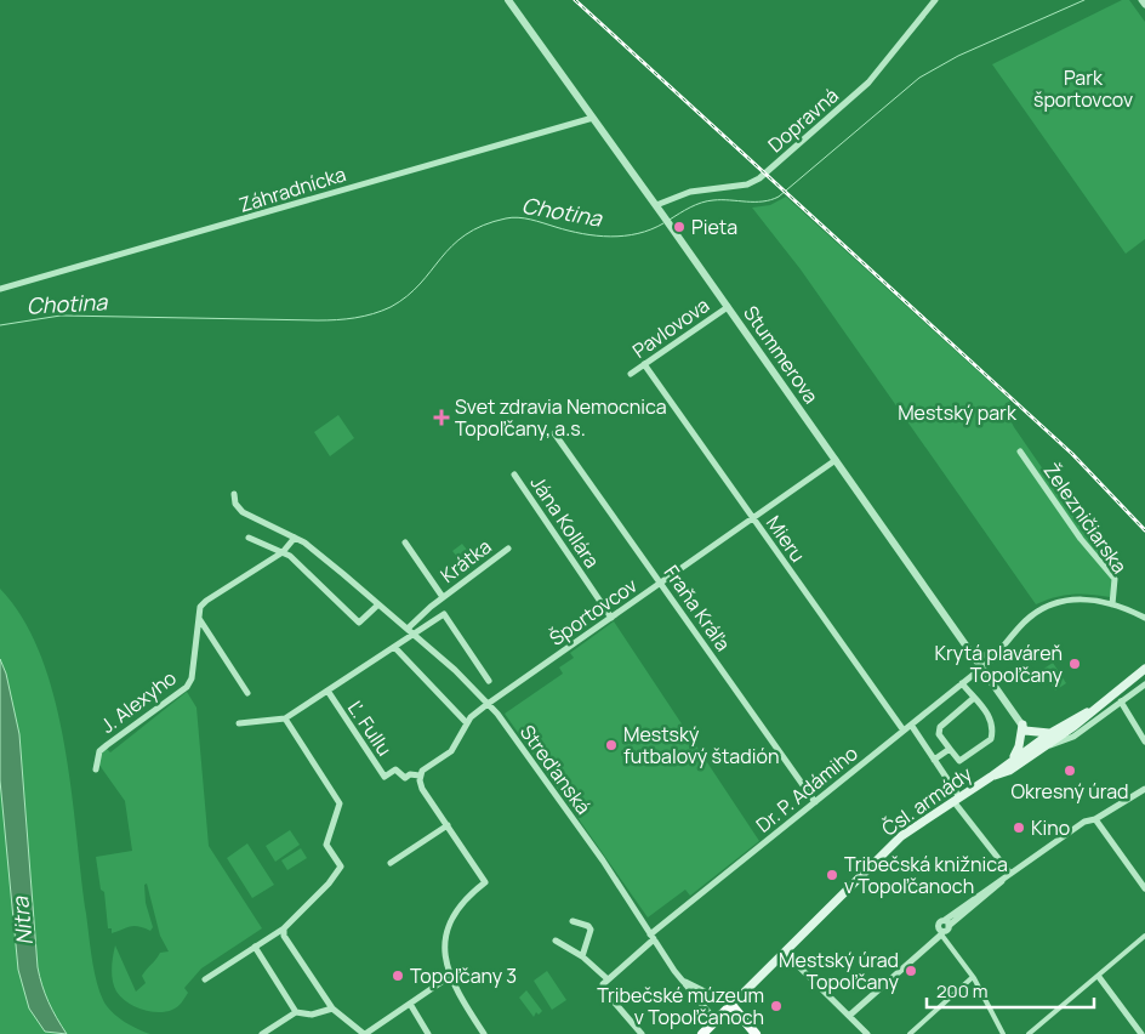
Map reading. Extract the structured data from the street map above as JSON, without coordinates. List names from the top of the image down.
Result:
{
  "streets": {
    "main road": ["Čsl. armády"],
    "street": [
      "Dopravná",
      "Záhradnícka",
      "Pavlovova",
      "Stummerova",
      "Železničiarska",
      "Jána Kollára",
      "Mieru",
      "Krátka",
      "Fraňa Kráľa",
      "Športovcov",
      "J. Alexyho",
      "Ľ. Fullu",
      "Streďanská",
      "Dr. P. Adámiho"
    ]
  },
  "crossings": [
    ["Dopravná", "Stummerova"],
    ["Záhradnícka", "Stummerova"],
    ["Pavlovova", "Stummerova"],
    ["Pavlovova", "Mieru"],
    ["Stummerova", "Športovcov"],
    ["Stummerova", "Dr. P. Adámiho"],
    ["Železničiarska", "Dr. P. Adámiho"],
    ["Jána Kollára", "Športovcov"],
    ["Mieru", "Športovcov"],
    ["Mieru", "Dr. P. Adámiho"],
    ["Krátka", "Streďanská"],
    ["Fraňa Kráľa", "Športovcov"],
    ["Fraňa Kráľa", "Dr. P. Adámiho"],
    ["Športovcov", "Ľ. Fullu"],
    ["Športovcov", "Streďanská"],
    ["J. Alexyho", "Streďanská"],
    ["Ľ. Fullu", "Streďanská"],
    ["Streďanská", "Dr. P. Adámiho"],
    ["Streďanská", "Čsl. armády"]
  ],
  "water": ["Chotina", "Nitra"],
  "parks": ["Park športovcov", "Mestský park"],
  "places": {
    "other": [
      "Pieta",
      "Krytá plaváreň Topoľčany",
      "Mestský futbalový štadión",
      "Okresný úrad",
      "Kino",
      "Tribečská knižnica v Topoľčanoch",
      "Mestský úrad Topoľčany",
      "Topoľčany 3",
      "Tribečské múzeum v Topoľčanoch"
    ],
    "health": ["Svet zdravia Nemocnica Topoľčany, a.s."]
  },
  "scale_bar": "200 m"
}
